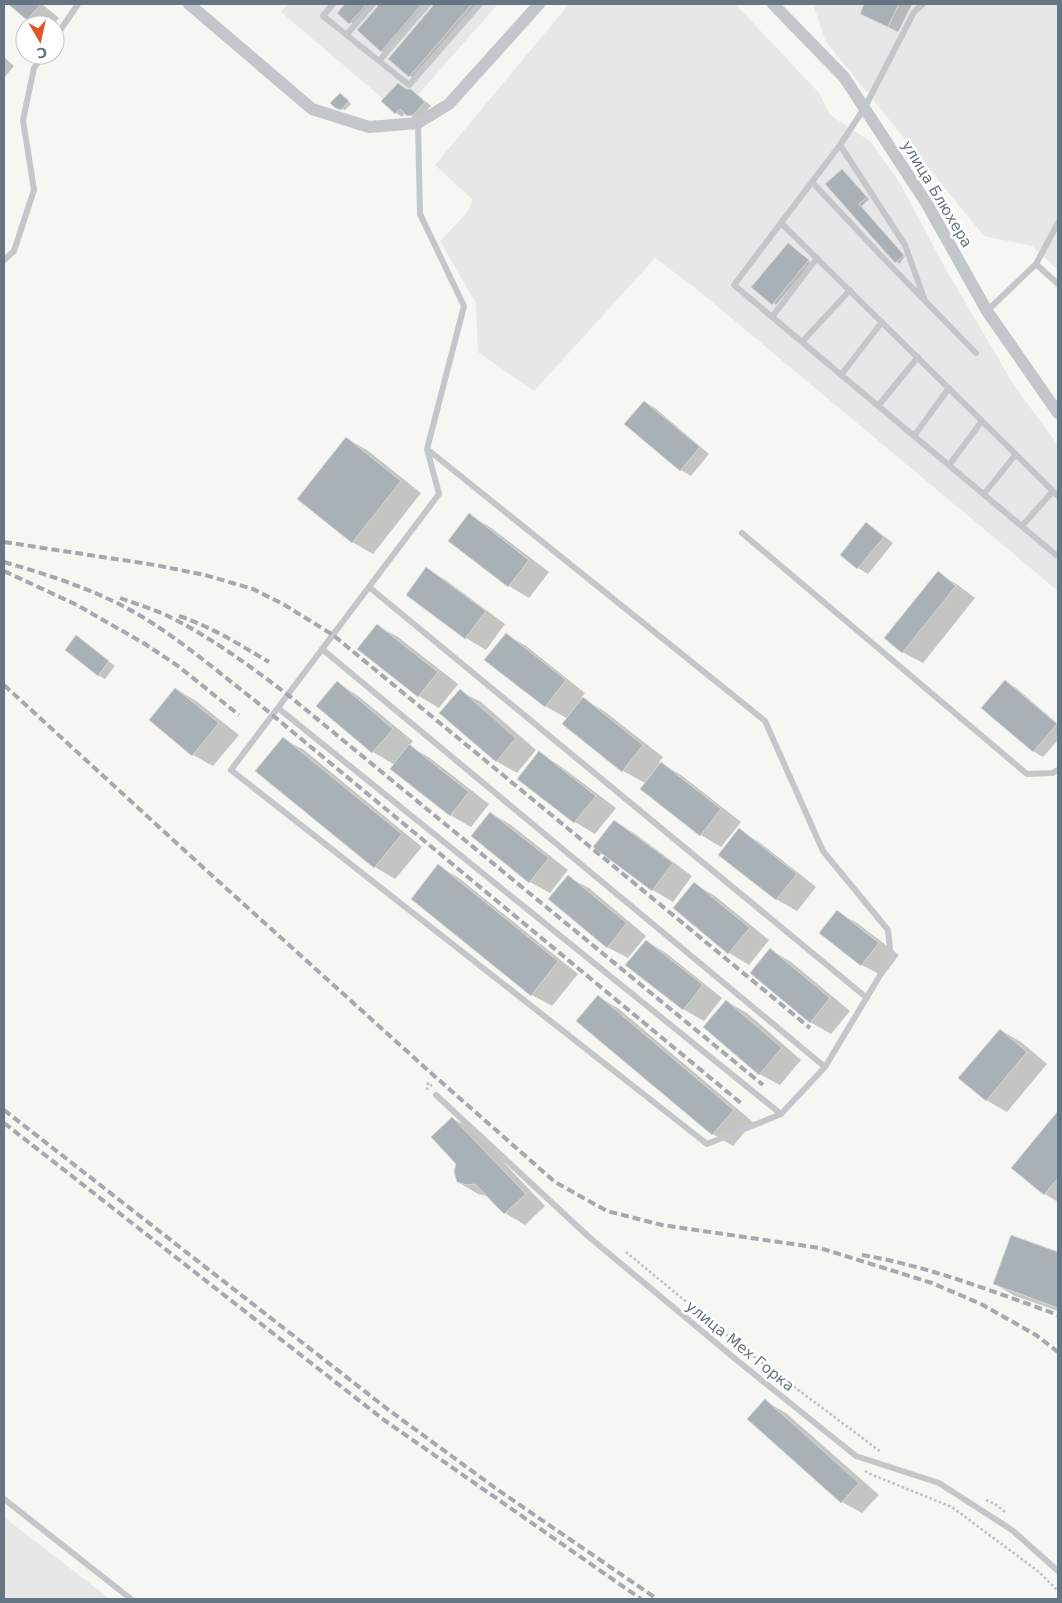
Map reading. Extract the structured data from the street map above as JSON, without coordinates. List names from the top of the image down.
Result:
{
  "streets": {
    "street": ["улица Блюхера"],
    "lane": ["улица Мех Горка"]
  },
  "north": "bottom"
}
